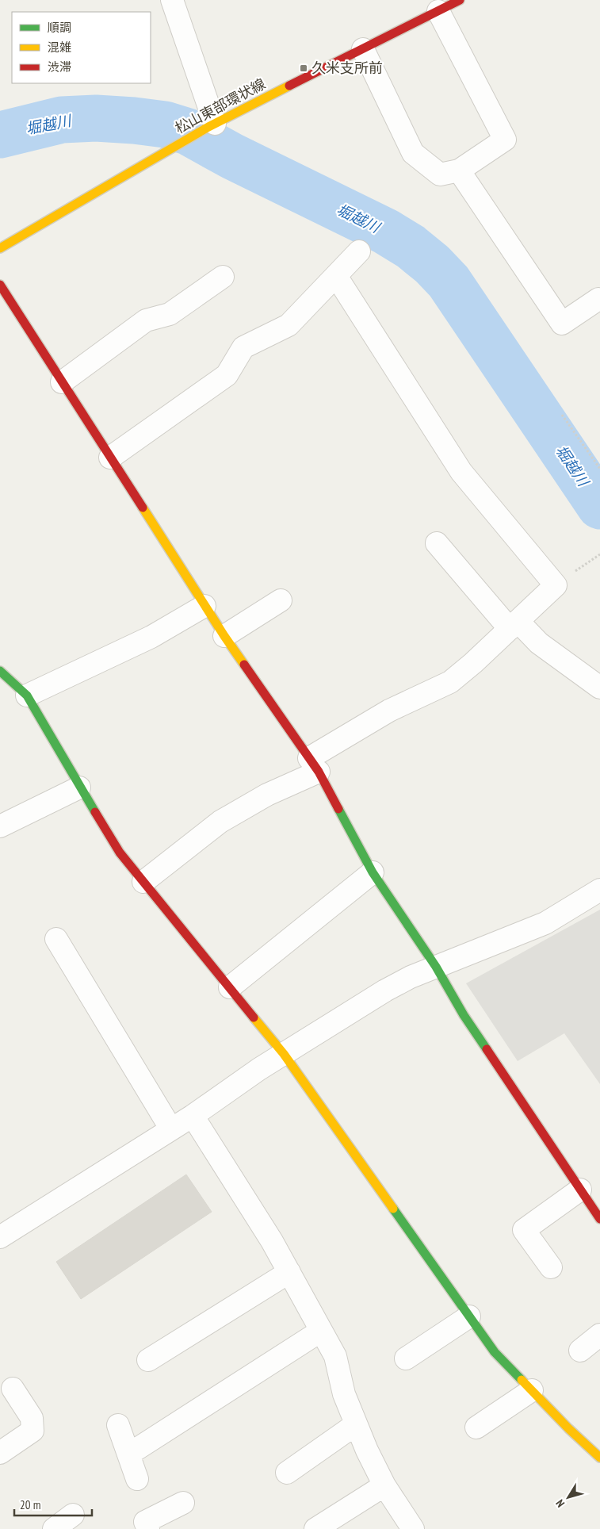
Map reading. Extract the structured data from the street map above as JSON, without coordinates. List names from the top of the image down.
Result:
{
  "streets": {
    "street": ["松山東部環状線"]
  },
  "water": ["堀越川"],
  "places": {
    "transit": ["久米支所前"]
  },
  "legend": ["順調", "混雑", "渋滞"],
  "scale_bar": "20 m",
  "north": "bottom left"
}
